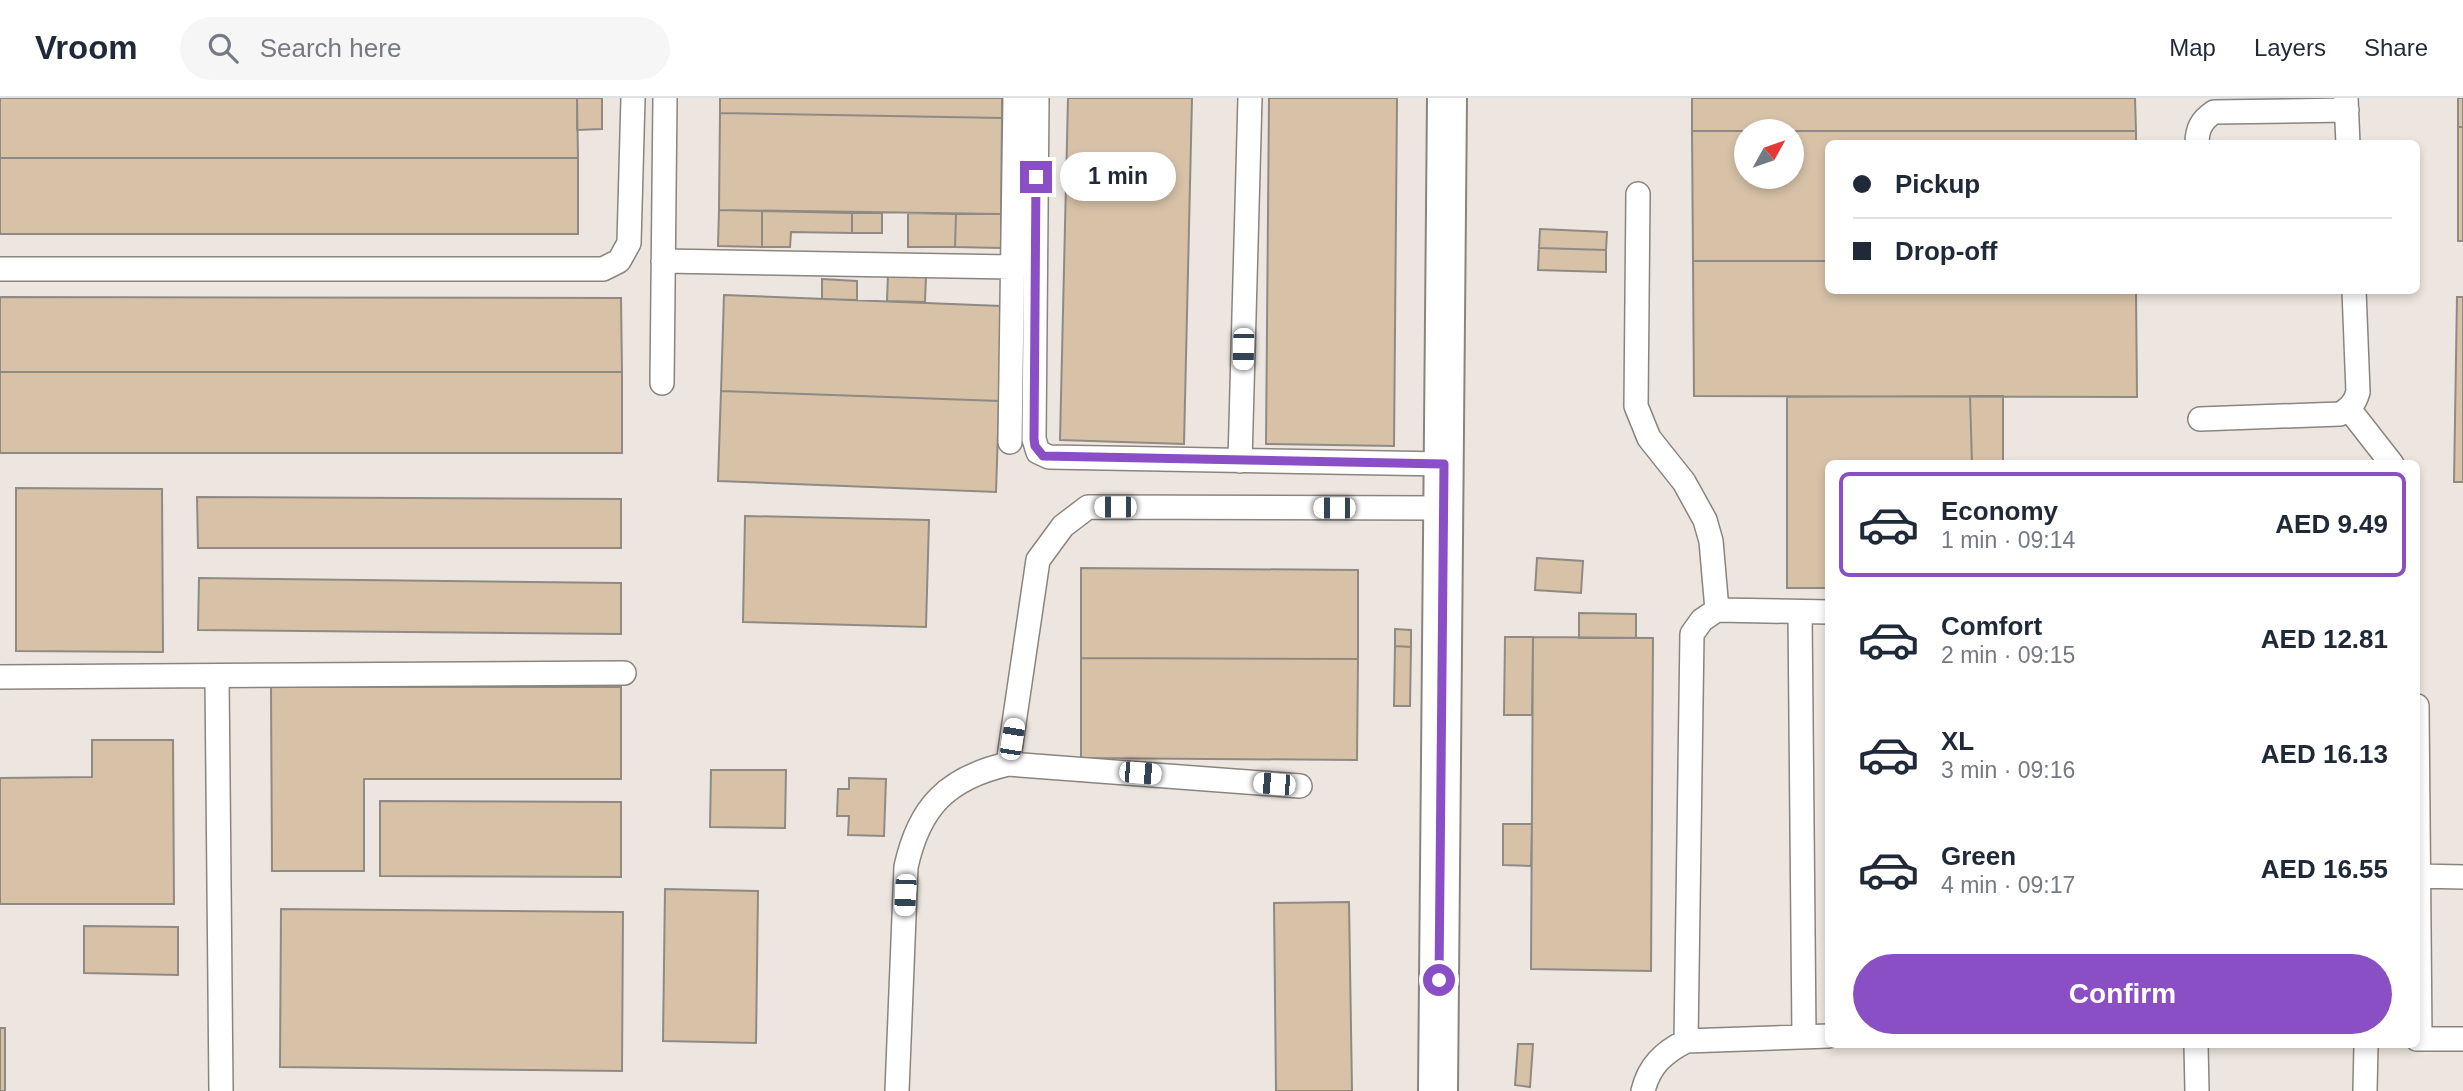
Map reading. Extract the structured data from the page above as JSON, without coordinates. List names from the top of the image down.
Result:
{
  "north": "top right",
  "page": {
    "header": "Vroom",
    "search": "Search here",
    "nav": ["Map", "Layers", "Share"],
    "banner": ["Pickup", "Drop-off"],
    "bubble": "1 min",
    "list": [
      {
        "name": "Economy",
        "note": "1 min · 09:14",
        "value": "AED 9.49"
      },
      {
        "name": "Comfort",
        "note": "2 min · 09:15",
        "value": "AED 12.81"
      },
      {
        "name": "XL",
        "note": "3 min · 09:16",
        "value": "AED 16.13"
      },
      {
        "name": "Green",
        "note": "4 min · 09:17",
        "value": "AED 16.55"
      }
    ],
    "buttons": "Confirm"
  }
}
